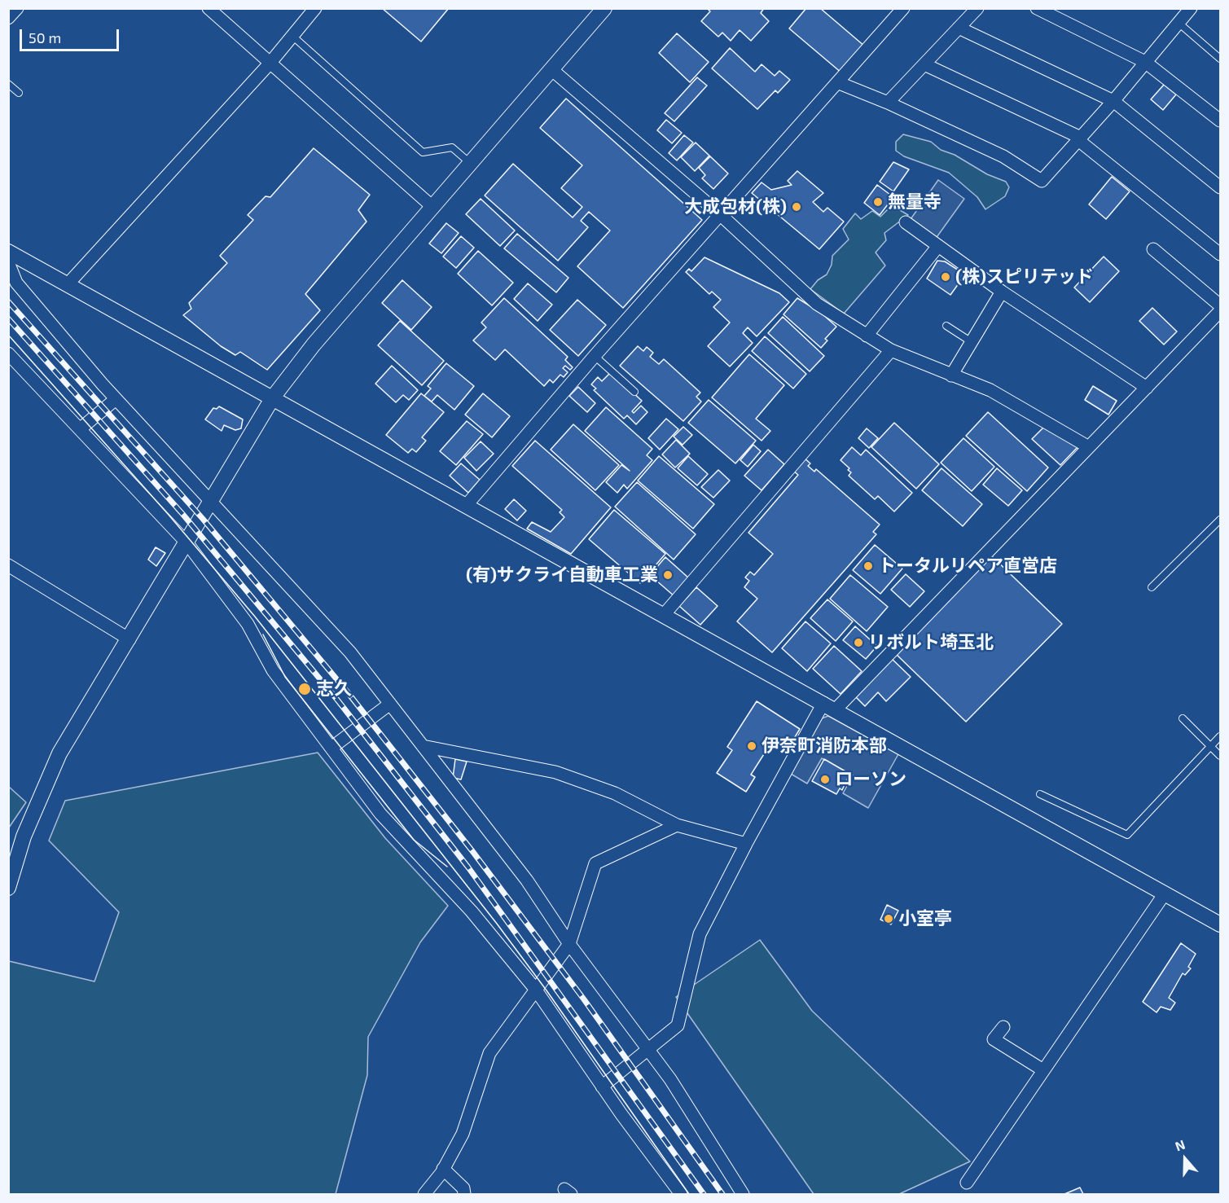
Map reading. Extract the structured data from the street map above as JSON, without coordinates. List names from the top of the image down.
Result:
{
  "places": [
    "無量寺",
    "大成包材(株)",
    "(株)スピリテッド",
    "トータルリペア直営店",
    "(有)サクライ自動車工業",
    "リボルト埼玉北",
    "志久",
    "伊奈町消防本部",
    "ローソン",
    "小室亭"
  ],
  "scale_bar": "50 m",
  "north": "top"
}
